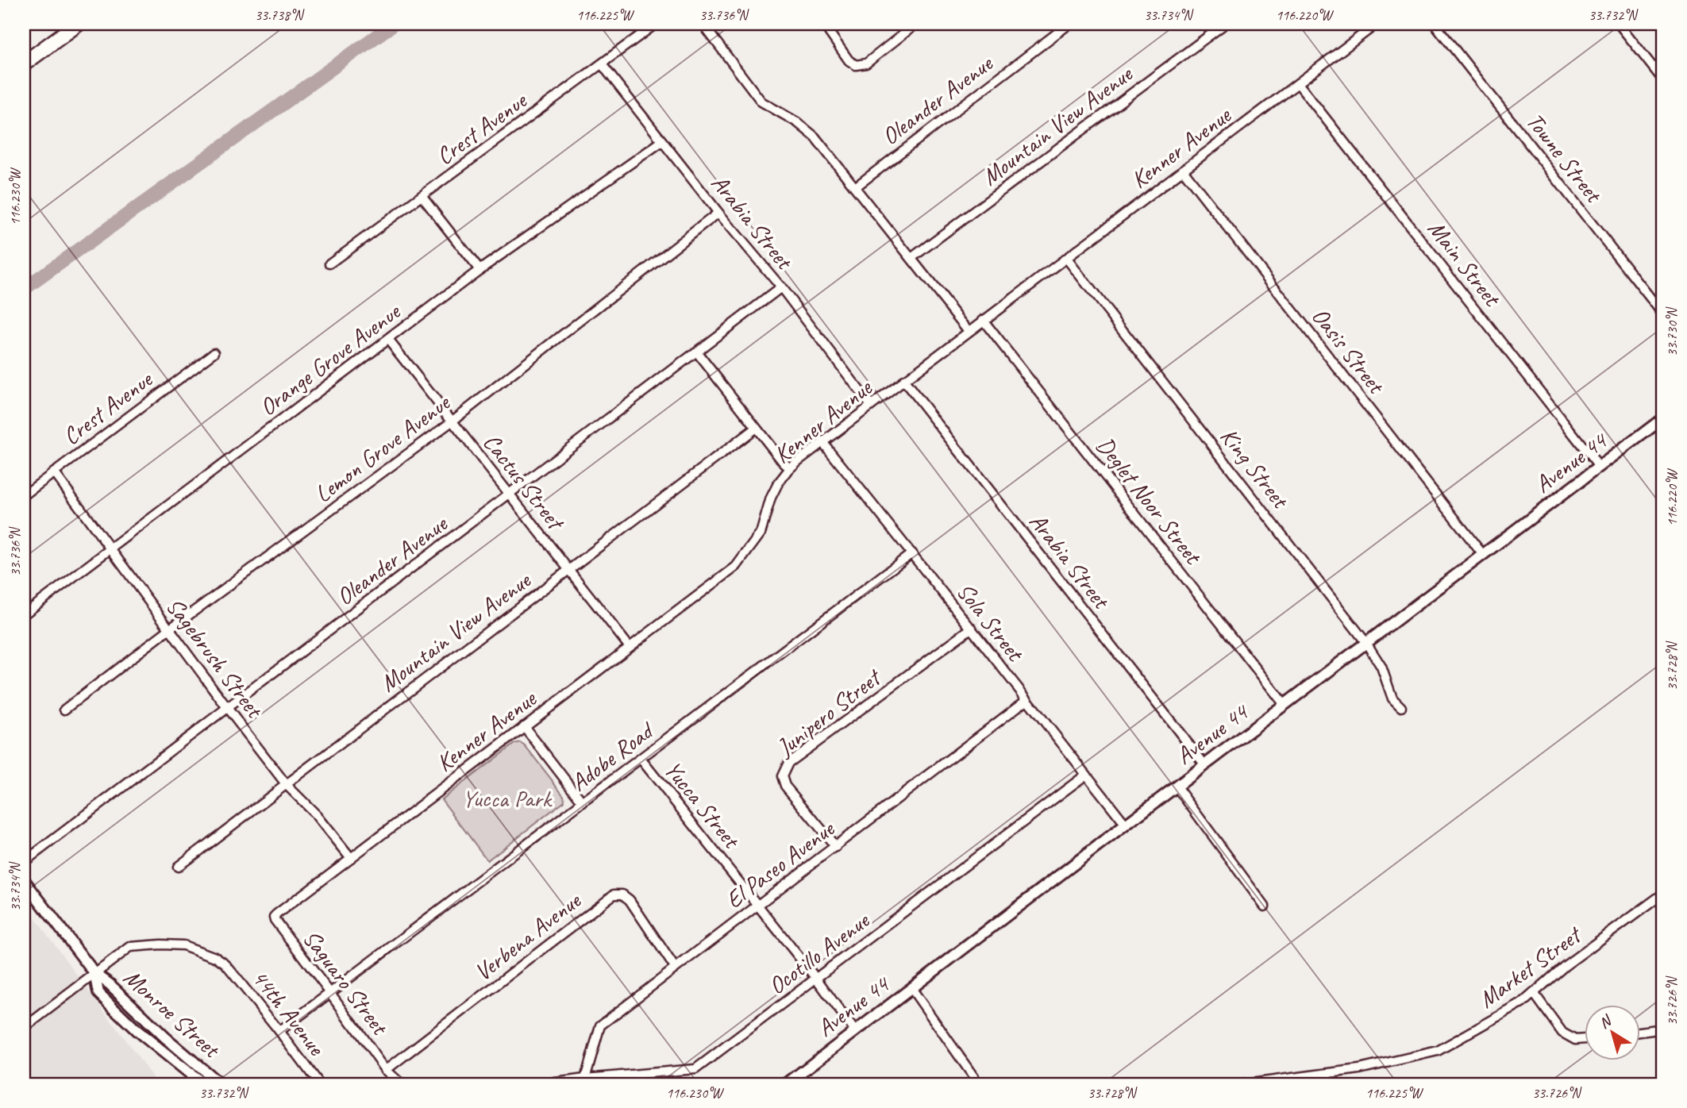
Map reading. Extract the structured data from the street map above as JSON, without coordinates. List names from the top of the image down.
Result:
{
  "streets": {
    "street": [
      "Oleander Avenue",
      "Mountain View Avenue",
      "Crest Avenue",
      "Kenner Avenue",
      "Towne Street",
      "Arabia Street",
      "Main Street",
      "Oasis Street",
      "Orange Grove Avenue",
      "Lemon Grove Avenue",
      "Avenue 44",
      "King Street",
      "Cactus Street",
      "Deglet Noor Street",
      "Sola Street",
      "Sagebrush Street",
      "Junipero Street",
      "Adobe Road",
      "Yucca Street",
      "El Paseo Avenue",
      "Verbena Avenue",
      "Ocotillo Avenue",
      "Market Street",
      "Saguaro Street",
      "44th Avenue",
      "Monroe Street"
    ]
  },
  "crossings": [
    ["Oleander Avenue", "Arabia Street"],
    ["Oleander Avenue", "Cactus Street"],
    ["Oleander Avenue", "Sagebrush Street"],
    ["Mountain View Avenue", "Cactus Street"],
    ["Mountain View Avenue", "Sagebrush Street"],
    ["Crest Avenue", "Arabia Street"],
    ["Crest Avenue", "Sagebrush Street"],
    ["Kenner Avenue", "Arabia Street"],
    ["Kenner Avenue", "Main Street"],
    ["Kenner Avenue", "Oasis Street"],
    ["Kenner Avenue", "King Street"],
    ["Kenner Avenue", "Cactus Street"],
    ["Kenner Avenue", "Deglet Noor Street"],
    ["Kenner Avenue", "Sola Street"],
    ["Kenner Avenue", "Sagebrush Street"],
    ["Kenner Avenue", "Saguaro Street"],
    ["Arabia Street", "Orange Grove Avenue"],
    ["Arabia Street", "Lemon Grove Avenue"],
    ["Arabia Street", "Avenue 44"],
    ["Main Street", "Avenue 44"],
    ["Oasis Street", "Avenue 44"],
    ["Orange Grove Avenue", "Cactus Street"],
    ["Orange Grove Avenue", "Sagebrush Street"],
    ["Lemon Grove Avenue", "Cactus Street"],
    ["Lemon Grove Avenue", "Sagebrush Street"],
    ["Avenue 44", "King Street"],
    ["Avenue 44", "Deglet Noor Street"],
    ["Avenue 44", "Sola Street"],
    ["Avenue 44", "Yucca Street"],
    ["Sola Street", "Junipero Street"],
    ["Sola Street", "Adobe Road"],
    ["Sola Street", "El Paseo Avenue"],
    ["Sola Street", "Ocotillo Avenue"],
    ["Junipero Street", "El Paseo Avenue"],
    ["Adobe Road", "Yucca Street"],
    ["Adobe Road", "Saguaro Street"],
    ["Adobe Road", "44th Avenue"],
    ["Yucca Street", "El Paseo Avenue"],
    ["Yucca Street", "Ocotillo Avenue"],
    ["El Paseo Avenue", "Verbena Avenue"],
    ["El Paseo Avenue", "Ocotillo Avenue"],
    ["Verbena Avenue", "Saguaro Street"],
    ["44th Avenue", "Monroe Street"]
  ],
  "parks": ["Yucca Park"],
  "north": "top left",
  "coordinates": [
    "33.738°N",
    "116.225°W",
    "33.736°N",
    "33.734°N",
    "116.220°W",
    "33.732°N",
    "116.230°W",
    "33.730°N",
    "33.728°N",
    "33.726°N"
  ]
}
